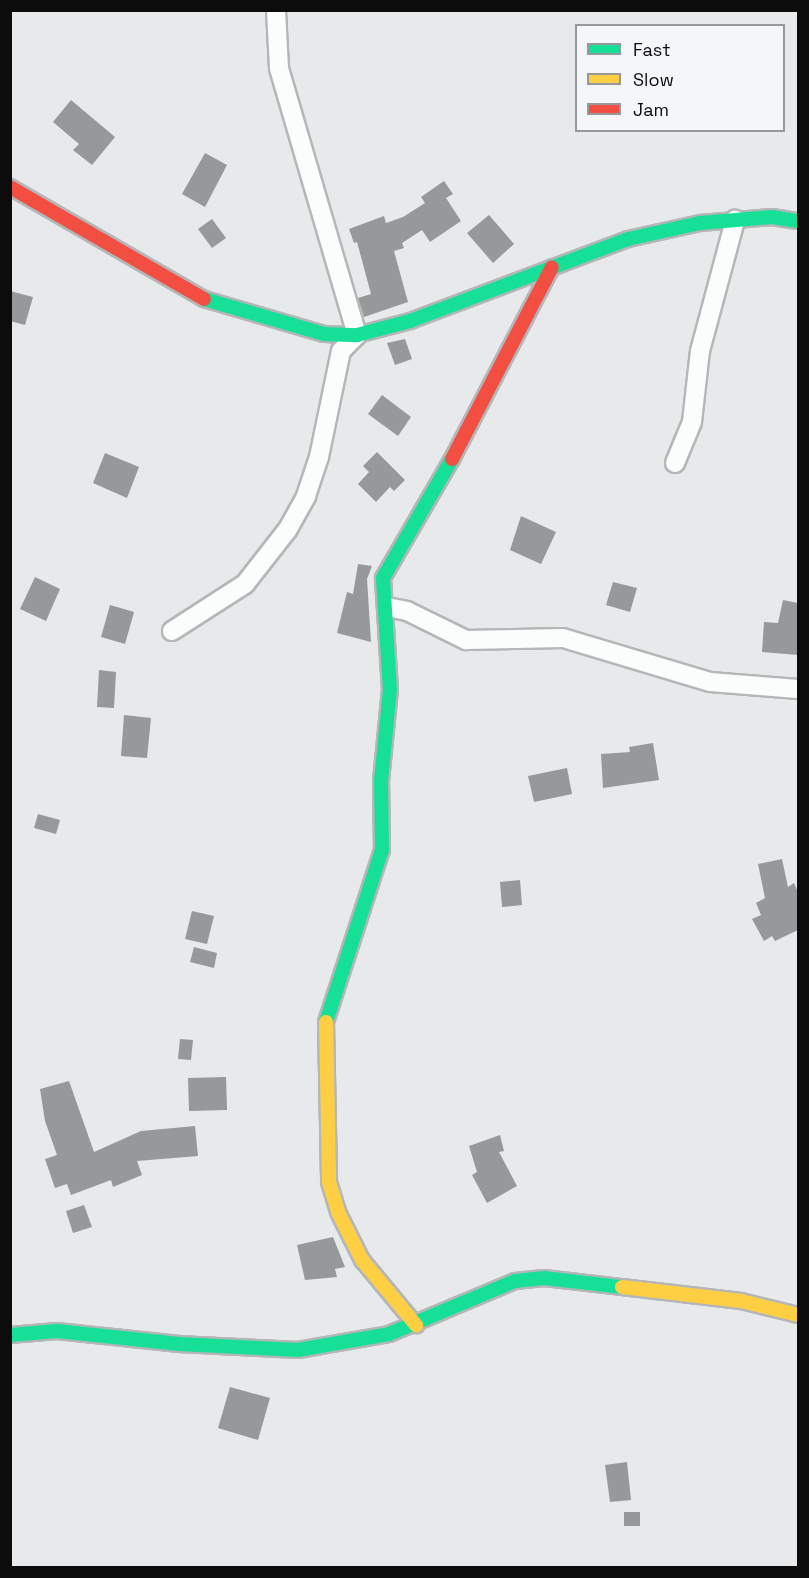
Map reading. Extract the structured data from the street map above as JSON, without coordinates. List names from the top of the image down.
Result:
{
  "legend": ["Fast", "Slow", "Jam"]
}
